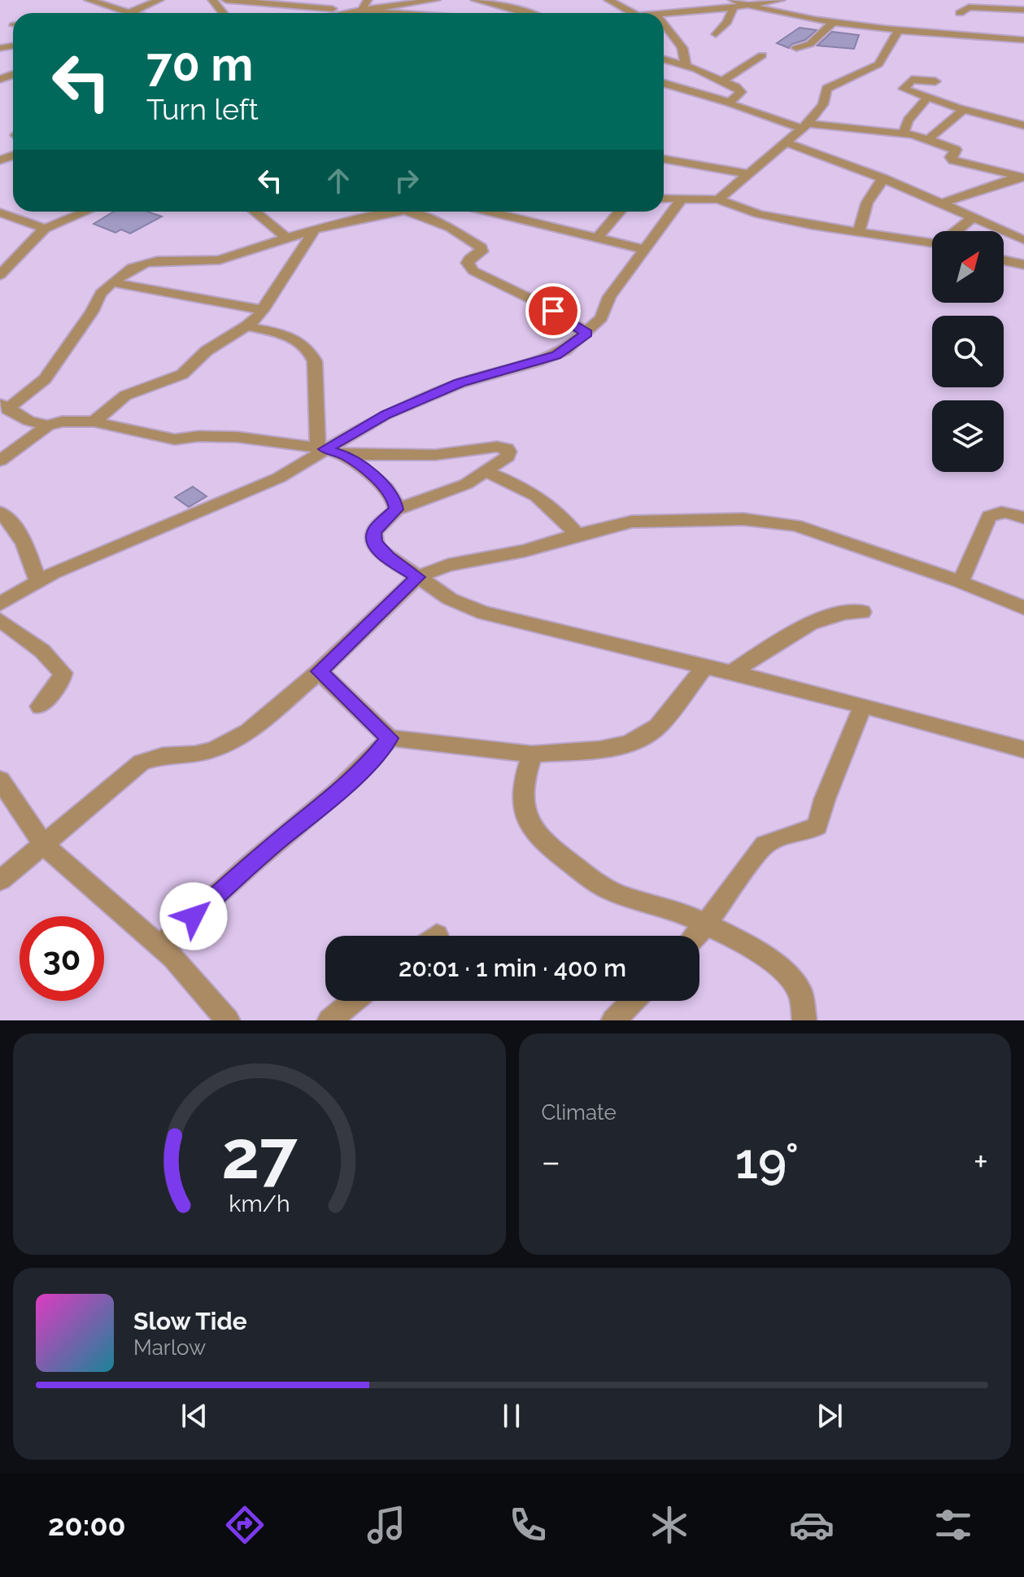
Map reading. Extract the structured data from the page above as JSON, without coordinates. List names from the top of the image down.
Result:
{
  "north": "top right",
  "page": {
    "turn": ["70 m", "Turn left"],
    "limit": "30",
    "trip": "20:01 · 1 min · 400 m",
    "tile": "Climate",
    "heat": ["−", "19°", "+"],
    "song": ["Slow Tide", "Marlow"],
    "tabs": "20:00",
    "gauge": ["27", "km/h"]
  }
}
